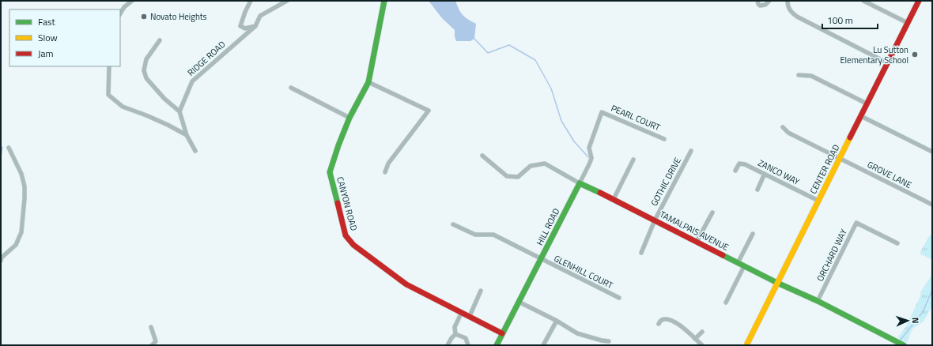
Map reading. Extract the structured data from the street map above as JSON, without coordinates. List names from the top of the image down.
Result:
{
  "streets": {
    "street": [
      "RIDGE ROAD",
      "PEARL COURT",
      "CENTER ROAD",
      "ZANCO WAY",
      "GROVE LANE",
      "GOTHIC DRIVE",
      "CANYON ROAD",
      "HILL ROAD",
      "TAMALPAIS AVENUE",
      "ORCHARD WAY",
      "GLENHILL COURT"
    ]
  },
  "crossings": [
    ["PEARL COURT", "HILL ROAD"],
    ["CENTER ROAD", "ZANCO WAY"],
    ["CENTER ROAD", "GROVE LANE"],
    ["CENTER ROAD", "TAMALPAIS AVENUE"],
    ["GOTHIC DRIVE", "TAMALPAIS AVENUE"],
    ["CANYON ROAD", "HILL ROAD"],
    ["HILL ROAD", "TAMALPAIS AVENUE"],
    ["HILL ROAD", "GLENHILL COURT"],
    ["TAMALPAIS AVENUE", "ORCHARD WAY"]
  ],
  "places": ["Novato Heights", "Lu Sutton Elementary School"],
  "legend": ["Fast", "Slow", "Jam"],
  "scale_bar": "100 m",
  "north": "right"
}
